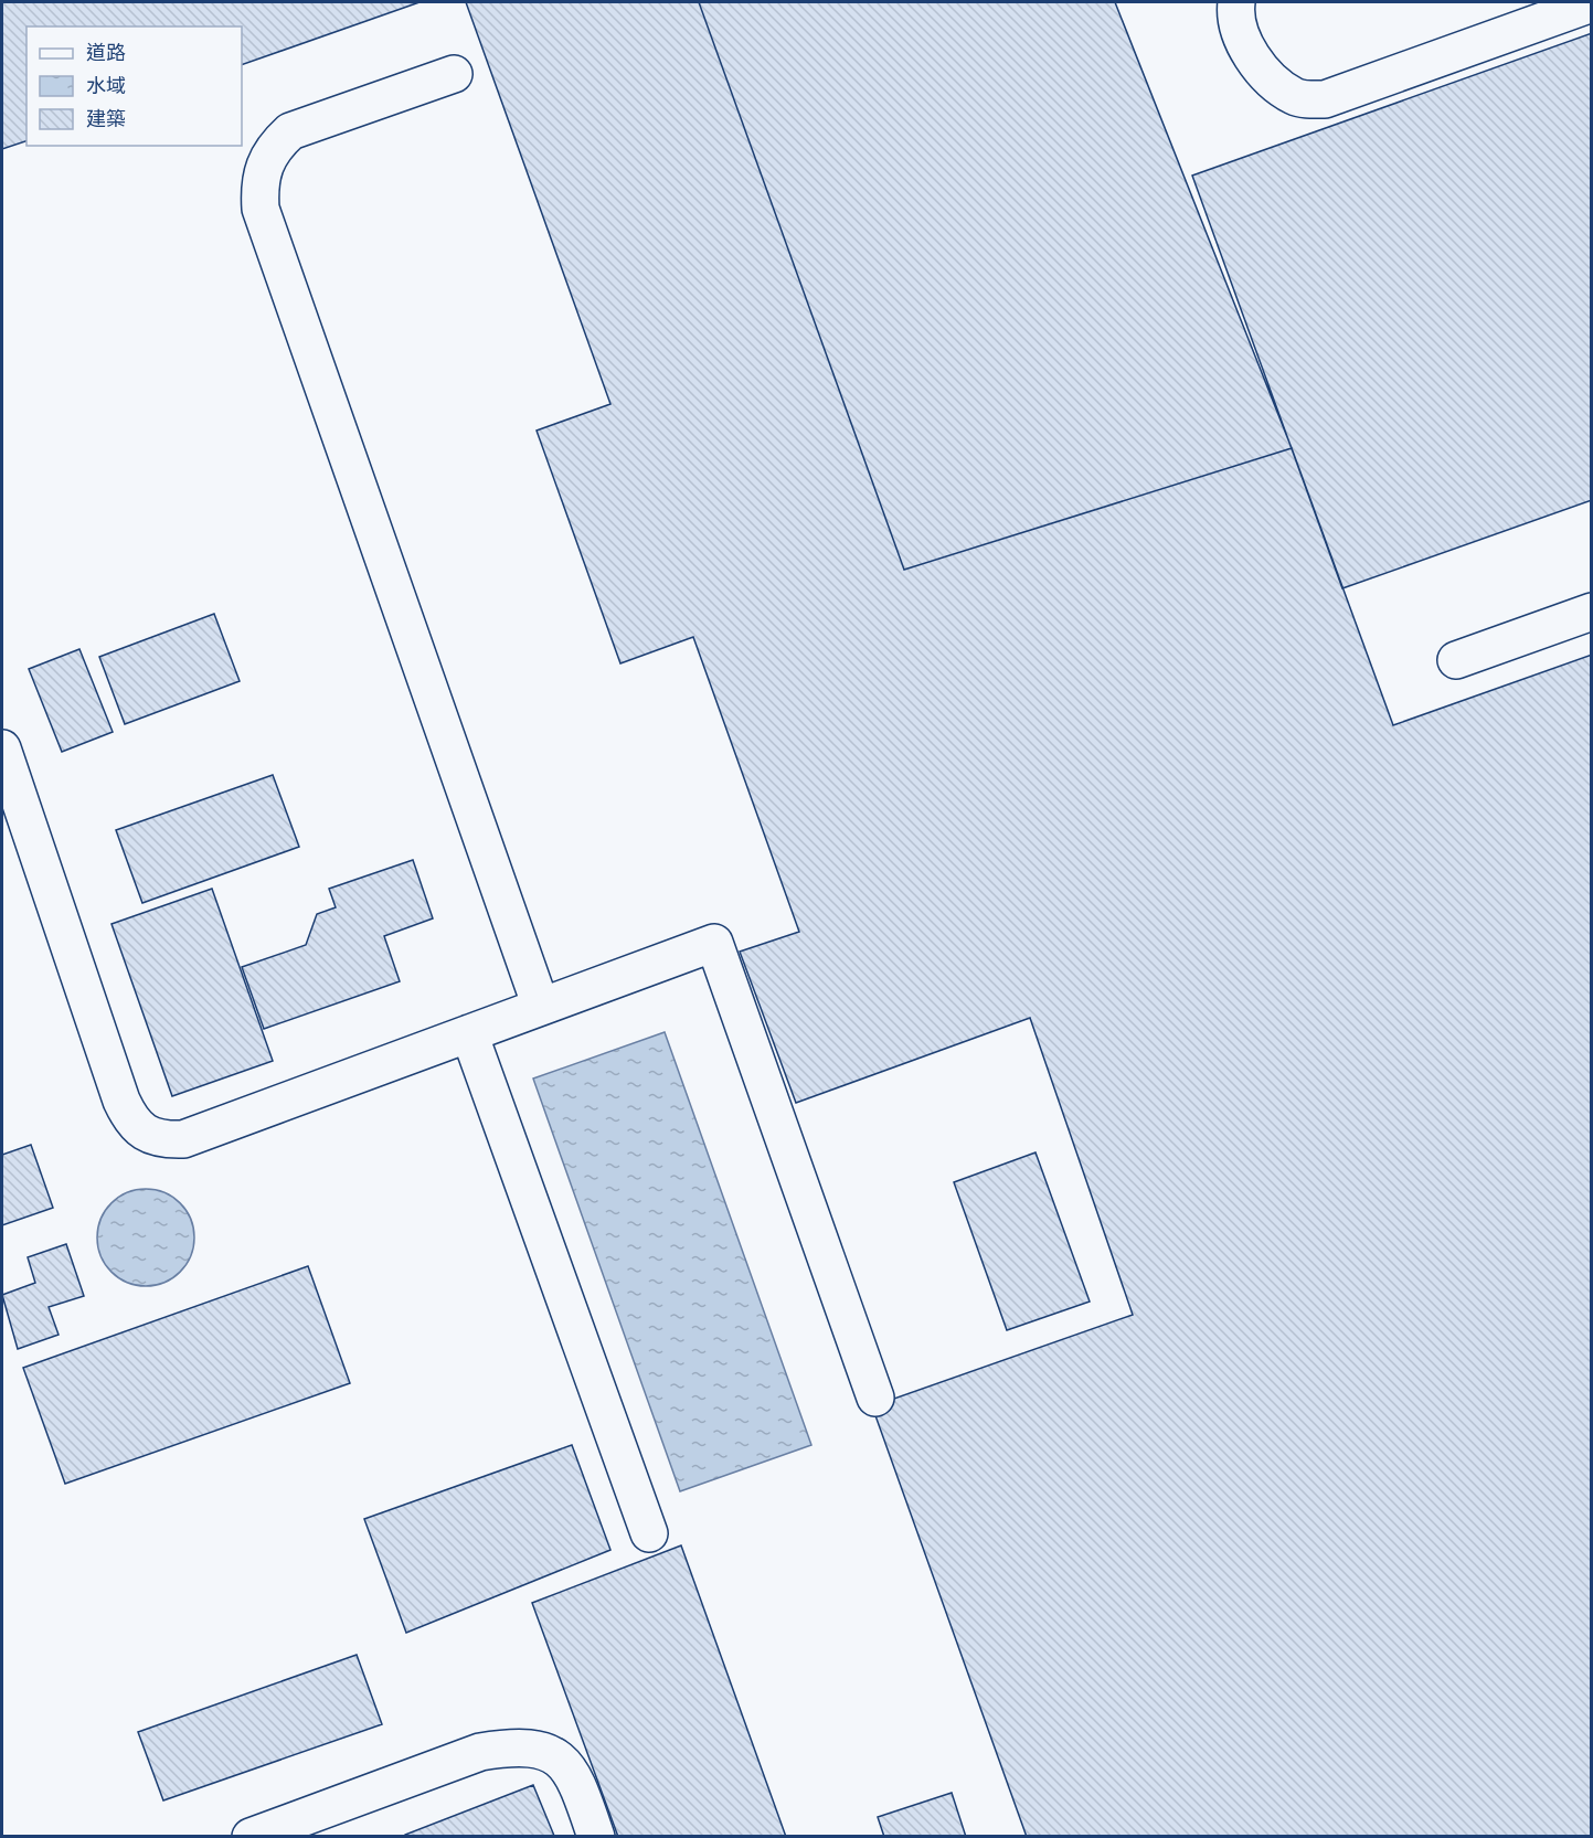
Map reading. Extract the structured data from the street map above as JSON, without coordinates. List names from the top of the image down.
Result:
{
  "legend": ["道路", "水域", "建築"]
}
